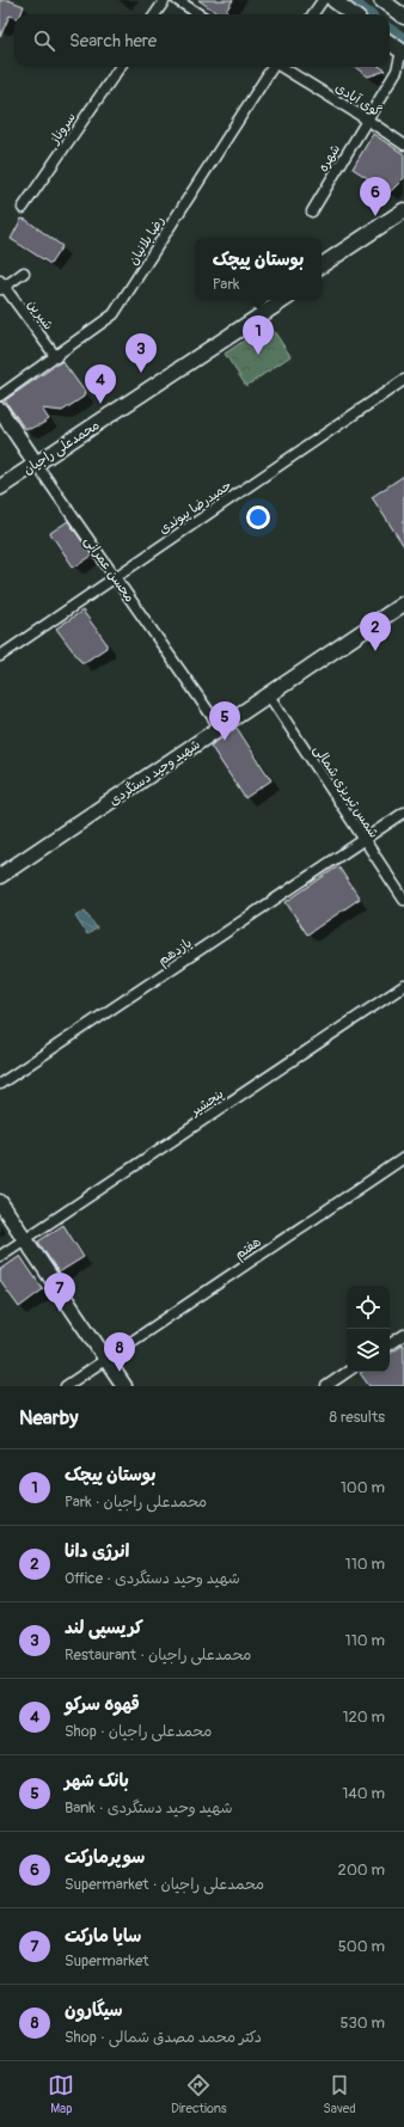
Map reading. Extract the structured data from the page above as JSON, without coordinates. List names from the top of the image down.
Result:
{
  "streets": {
    "main road": ["محمدعلی راجیان", "محسن عمرانی", "شهید وحید دستگردی"],
    "street": [
      "گوی آبادی",
      "سروناز",
      "شهره",
      "رضا بلانیان",
      "شیرین",
      "حمیدرضا پیوندی",
      "شمس تبریزی شمالی",
      "یازدهم",
      "پنجشیر",
      "هفتم"
    ]
  },
  "crossings": [
    ["گوی آبادی", "شهره"],
    ["رضا بلانیان", "شیرین"],
    ["محمدعلی راجیان", "محسن عمرانی"],
    ["حمیدرضا پیوندی", "محسن عمرانی"],
    ["محسن عمرانی", "شهید وحید دستگردی"],
    ["شهید وحید دستگردی", "شمس تبریزی شمالی"],
    ["شمس تبریزی شمالی", "یازدهم"]
  ],
  "page": {
    "search": "Search here",
    "pins": [
      "6",
      "1",
      "3",
      "4",
      "2",
      "5",
      "7",
      "8"
    ],
    "popup": ["بوستان پیچک", "Park"],
    "heading": ["Nearby", "8 results"],
    "list": [
      {
        "mark": "1",
        "name": "بوستان پیچک",
        "note": "Park · محمدعلی راجیان",
        "value": "100 m"
      },
      {
        "mark": "2",
        "name": "انرژی دانا",
        "note": "Office · شهید وحید دستگردی",
        "value": "110 m"
      },
      {
        "mark": "3",
        "name": "کریسپی لند",
        "note": "Restaurant · محمدعلی راجیان",
        "value": "110 m"
      },
      {
        "mark": "4",
        "name": "قهوه سرکو",
        "note": "Shop · محمدعلی راجیان",
        "value": "120 m"
      },
      {
        "mark": "5",
        "name": "بانک شهر",
        "note": "Bank · شهید وحید دستگردی",
        "value": "140 m"
      },
      {
        "mark": "6",
        "name": "سوپرمارکت",
        "note": "Supermarket · محمدعلی راجیان",
        "value": "200 m"
      },
      {
        "mark": "7",
        "name": "سایا مارکت",
        "note": "Supermarket",
        "value": "500 m"
      },
      {
        "mark": "8",
        "name": "سیگارون",
        "note": "Shop · دکتر محمد مصدق شمالی",
        "value": "530 m"
      }
    ],
    "nav": ["Map", "Directions", "Saved"]
  }
}
